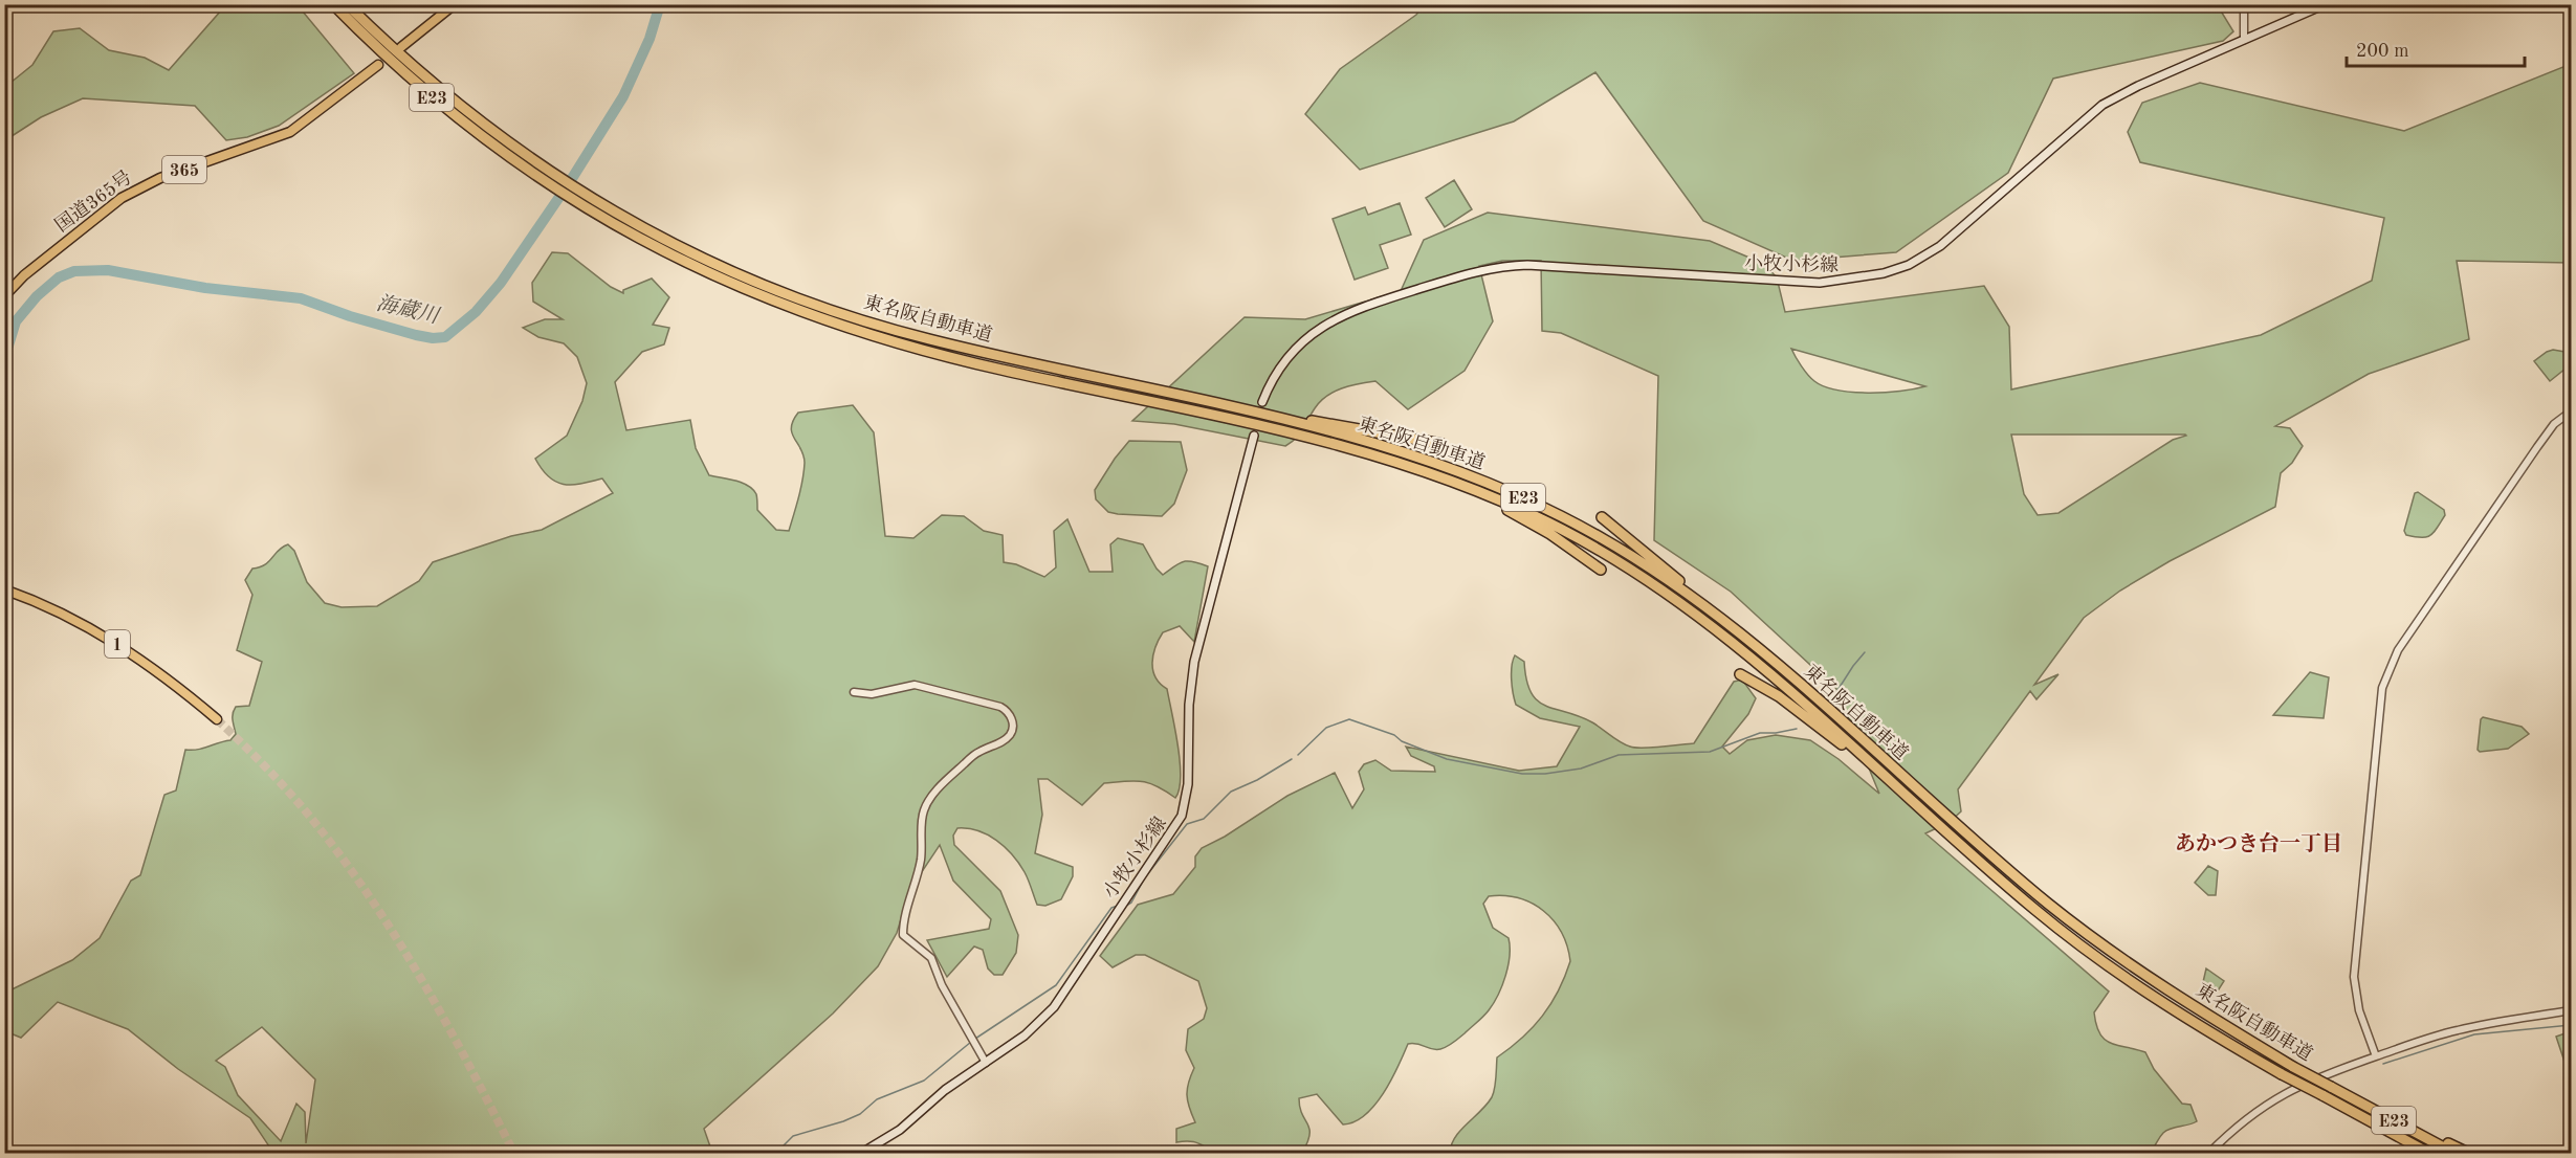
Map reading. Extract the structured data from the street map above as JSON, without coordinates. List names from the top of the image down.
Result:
{
  "streets": {
    "highway": [
      "E23",
      "365",
      "国道365号",
      "東名阪自動車道",
      "1"
    ],
    "main road": ["小牧小杉線"]
  },
  "districts": ["あかつき台一丁目"],
  "water": ["海蔵川"],
  "scale_bar": "200 m"
}
